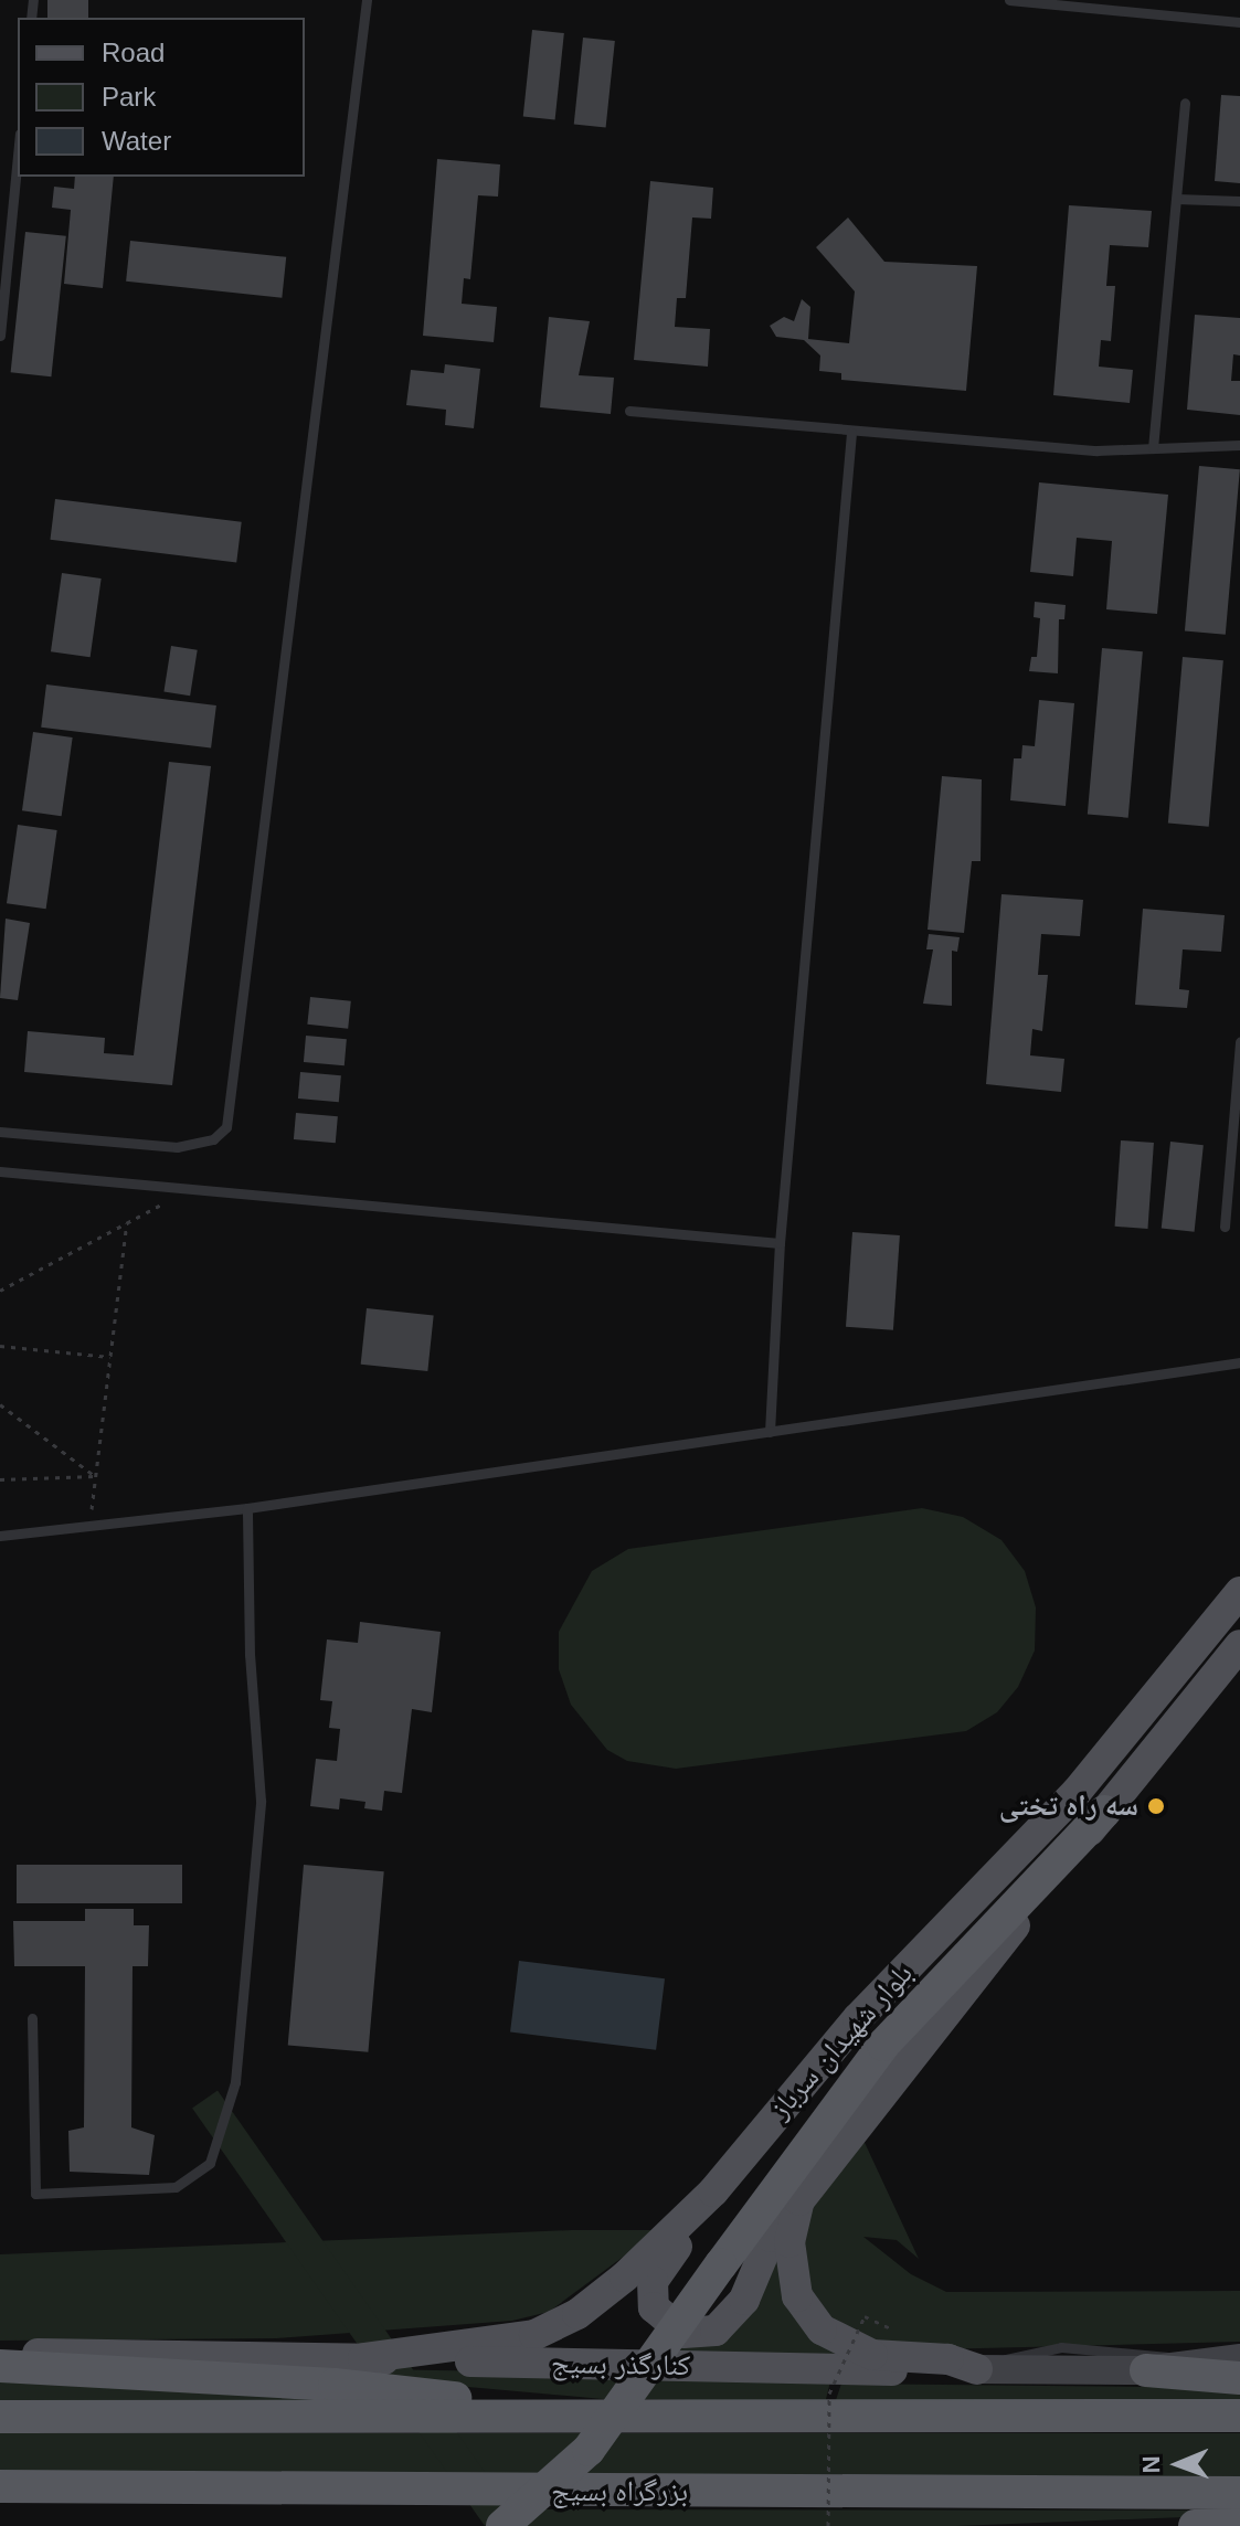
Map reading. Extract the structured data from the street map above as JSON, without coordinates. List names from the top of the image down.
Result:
{
  "streets": {
    "highway": ["بزرگراه بسیج"],
    "main road": ["بلوار شهیدان سرباز", "کنارگذر بسیج"]
  },
  "crossings": [
    ["بلوار شهیدان سرباز", "کنارگذر بسیج"]
  ],
  "places": ["سه راه تختی"],
  "legend": ["Road", "Park", "Water"],
  "north": "left"
}
